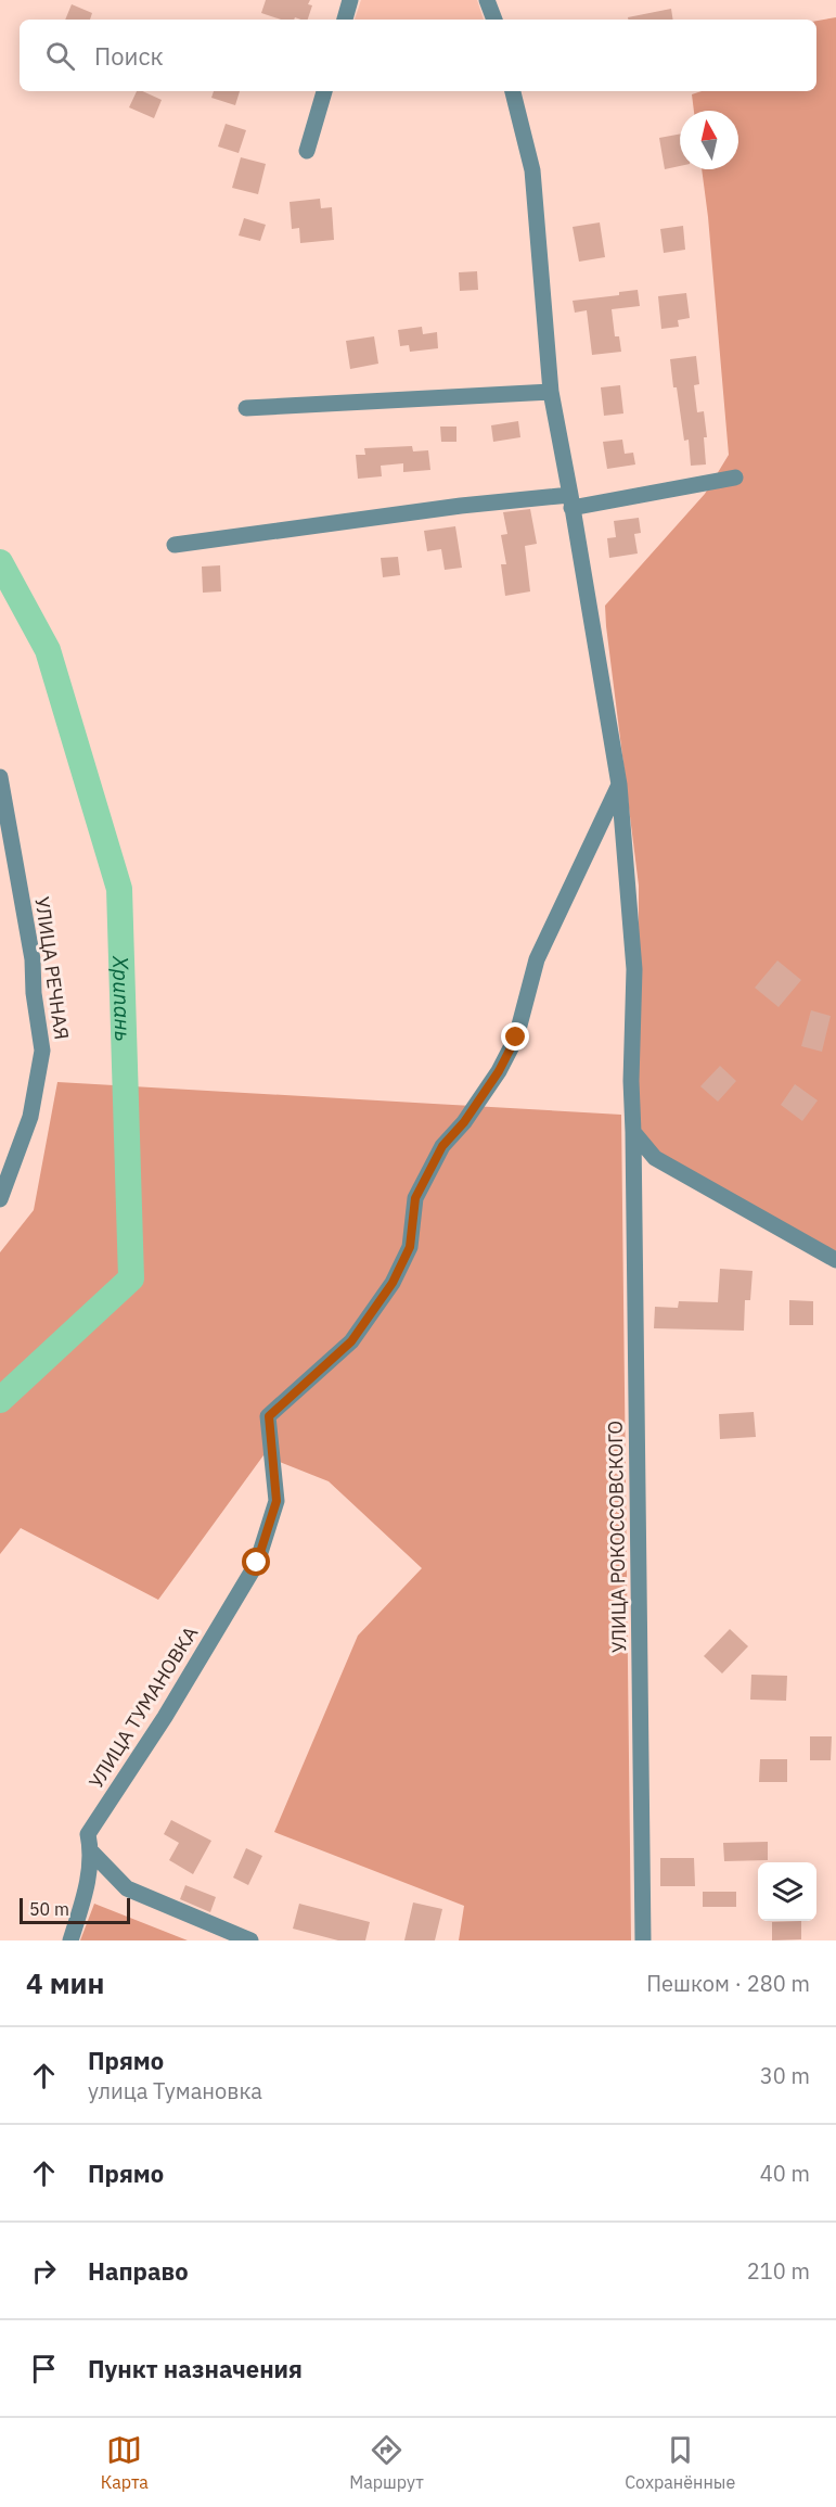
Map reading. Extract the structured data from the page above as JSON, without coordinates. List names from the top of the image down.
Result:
{
  "streets": {
    "street": ["УЛИЦА РЕЧНАЯ", "УЛИЦА РОКОССОВСКОГО", "УЛИЦА ТУМАНОВКА"]
  },
  "crossings": [
    ["УЛИЦА РОКОССОВСКОГО", "УЛИЦА ТУМАНОВКА"]
  ],
  "water": ["Хрипань"],
  "scale_bar": "50 m",
  "north": "top",
  "page": {
    "search": "Поиск",
    "scale": "50 m",
    "heading": ["4 мин", "Пешком · 280 m"],
    "list": [
      ["Прямо", "улица Тумановка", "30 m"],
      ["Прямо", "40 m"],
      ["Направо", "210 m"],
      "Пункт назначения"
    ],
    "nav": ["Карта", "Маршрут", "Сохранённые"]
  }
}
